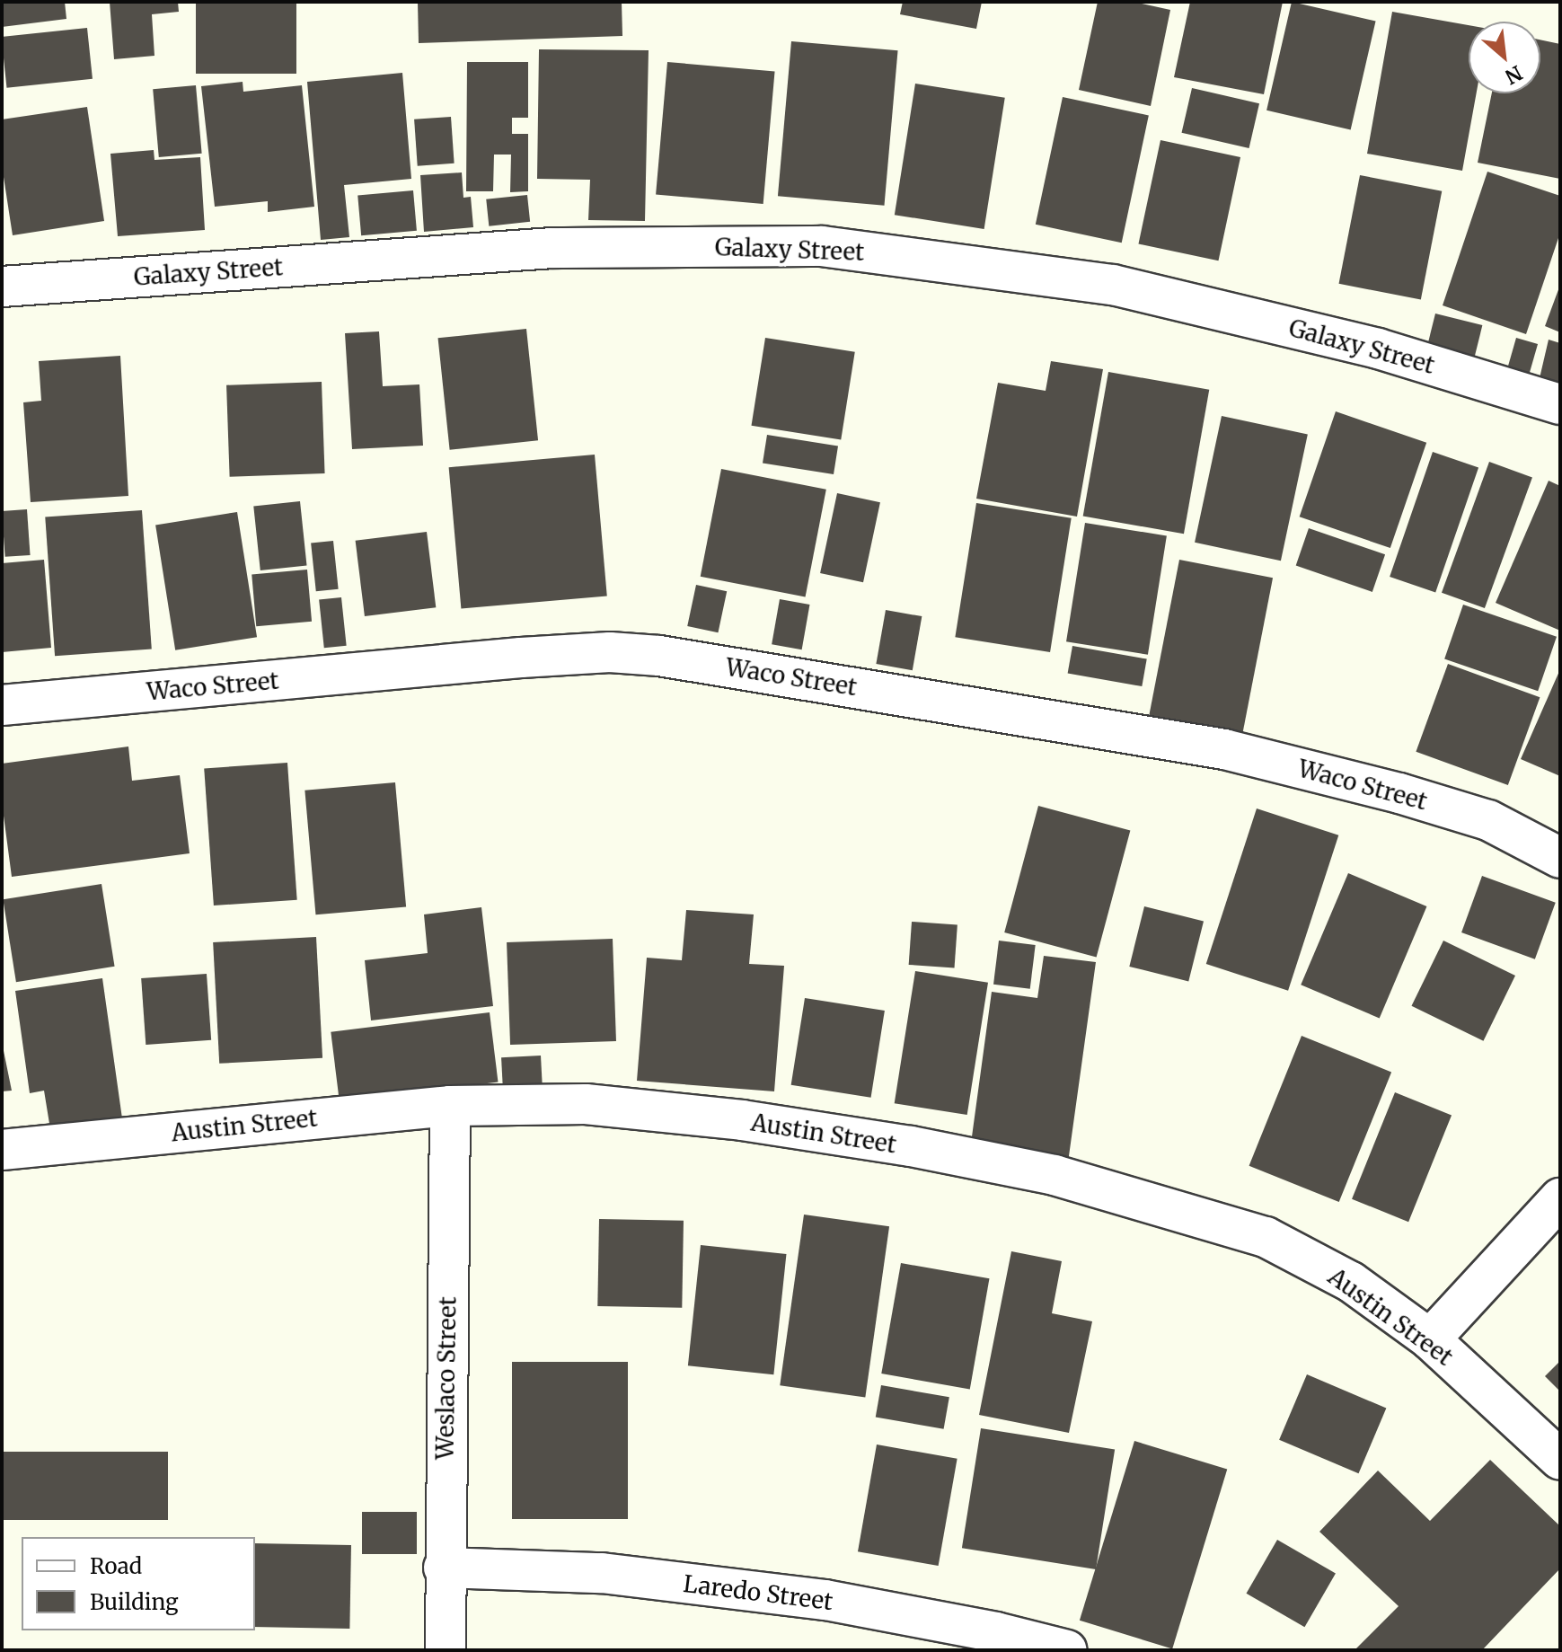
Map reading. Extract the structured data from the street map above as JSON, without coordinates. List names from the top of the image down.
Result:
{
  "streets": {
    "street": [
      "Galaxy Street",
      "Waco Street",
      "Austin Street",
      "Weslaco Street",
      "Laredo Street"
    ]
  },
  "crossings": [
    ["Austin Street", "Weslaco Street"],
    ["Weslaco Street", "Laredo Street"]
  ],
  "legend": ["Road", "Building"],
  "north": "bottom right"
}
